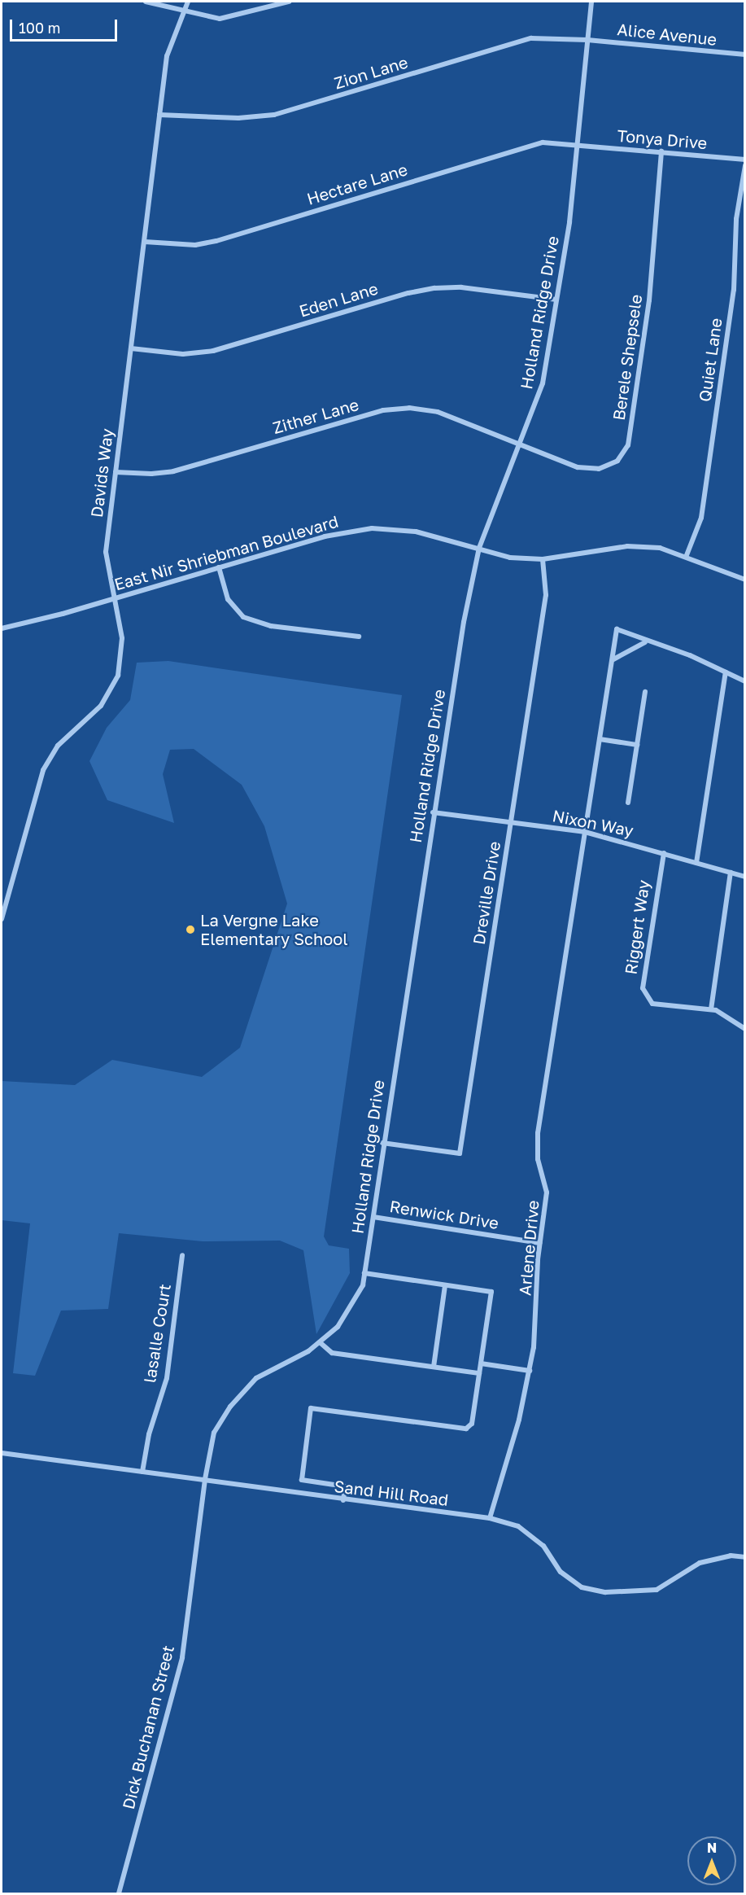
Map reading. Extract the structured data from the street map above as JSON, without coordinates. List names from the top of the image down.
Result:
{
  "streets": {
    "street": [
      "Alice Avenue",
      "Zion Lane",
      "Tonya Drive",
      "Hectare Lane",
      "Eden Lane",
      "Holland Ridge Drive",
      "Berele Shepsele",
      "Quiet Lane",
      "Zither Lane",
      "Davids Way",
      "East Nir Shriebman Boulevard",
      "Nixon Way",
      "Dreville Drive",
      "Riggert Way",
      "Renwick Drive",
      "Arlene Drive",
      "lasalle Court",
      "Sand Hill Road",
      "Dick Buchanan Street"
    ]
  },
  "crossings": [
    ["Alice Avenue", "Zion Lane"],
    ["Alice Avenue", "Holland Ridge Drive"],
    ["Zion Lane", "Holland Ridge Drive"],
    ["Zion Lane", "Davids Way"],
    ["Tonya Drive", "Hectare Lane"],
    ["Tonya Drive", "Holland Ridge Drive"],
    ["Tonya Drive", "Berele Shepsele"],
    ["Hectare Lane", "Holland Ridge Drive"],
    ["Hectare Lane", "Davids Way"],
    ["Eden Lane", "Holland Ridge Drive"],
    ["Eden Lane", "Davids Way"],
    ["Holland Ridge Drive", "Berele Shepsele"],
    ["Holland Ridge Drive", "Zither Lane"],
    ["Holland Ridge Drive", "East Nir Shriebman Boulevard"],
    ["Holland Ridge Drive", "Nixon Way"],
    ["Holland Ridge Drive", "Dreville Drive"],
    ["Holland Ridge Drive", "Renwick Drive"],
    ["Holland Ridge Drive", "Sand Hill Road"],
    ["Holland Ridge Drive", "Dick Buchanan Street"],
    ["Berele Shepsele", "Zither Lane"],
    ["Quiet Lane", "East Nir Shriebman Boulevard"],
    ["Zither Lane", "Davids Way"],
    ["Davids Way", "East Nir Shriebman Boulevard"],
    ["East Nir Shriebman Boulevard", "Dreville Drive"],
    ["Nixon Way", "Dreville Drive"],
    ["Nixon Way", "Riggert Way"],
    ["Nixon Way", "Arlene Drive"],
    ["Renwick Drive", "Arlene Drive"],
    ["Arlene Drive", "Sand Hill Road"],
    ["lasalle Court", "Sand Hill Road"],
    ["Sand Hill Road", "Dick Buchanan Street"]
  ],
  "places": ["La Vergne Lake Elementary School"],
  "scale_bar": "100 m",
  "north": "top"
}
